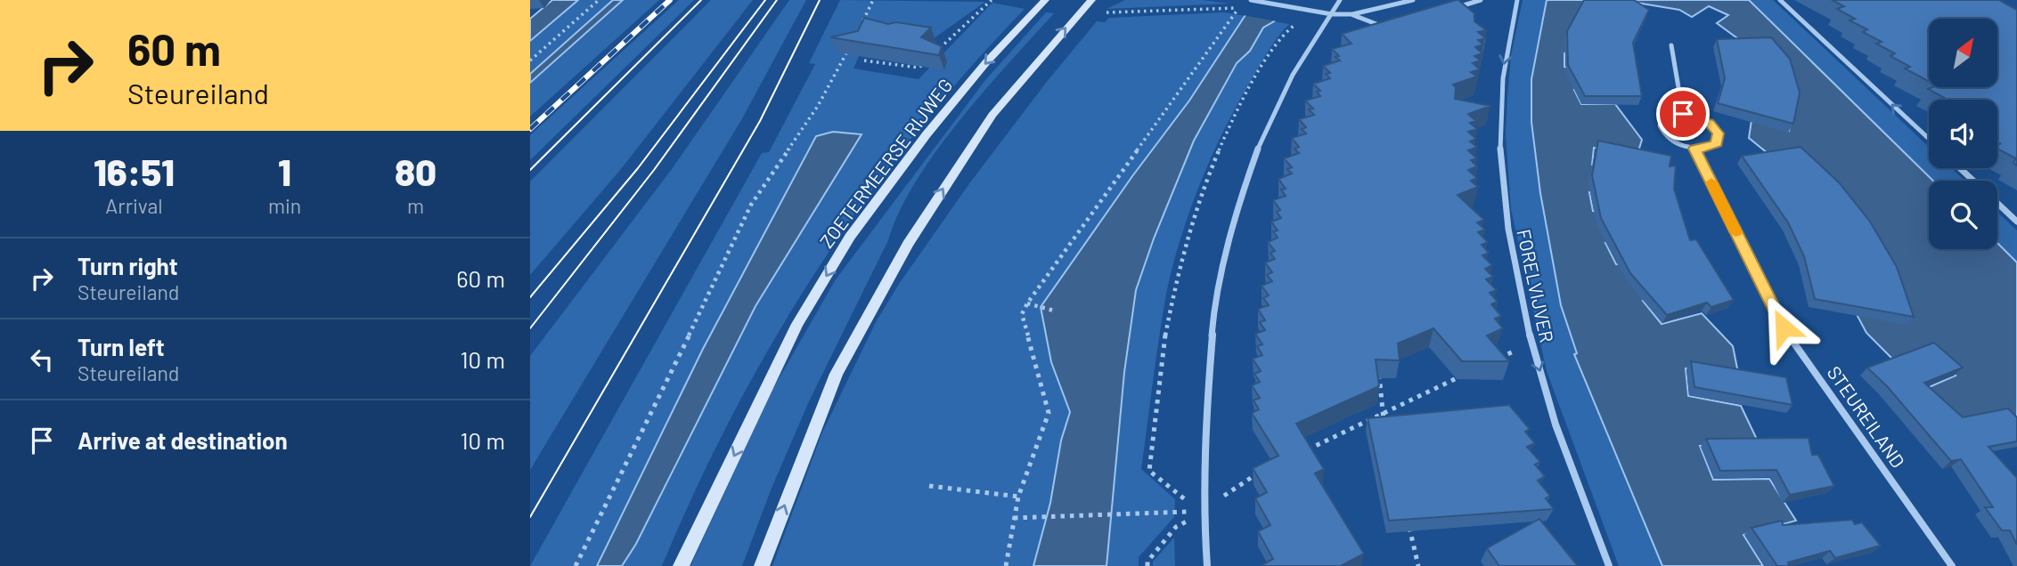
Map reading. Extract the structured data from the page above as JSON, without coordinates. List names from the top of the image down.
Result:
{
  "streets": {
    "main road": ["ZOETERMEERSE RIJWEG"],
    "street": ["FORELVIJVER", "STEUREILAND"]
  },
  "one_way": ["FORELVIJVER"],
  "north": "top right",
  "page": {
    "turn": ["60 m", "Steureiland"],
    "eta": [
      "16:51",
      "Arrival",
      "1",
      "min",
      "80",
      "m"
    ],
    "list": [
      {
        "name": "Turn right",
        "note": "Steureiland",
        "value": "60 m"
      },
      {
        "name": "Turn left",
        "note": "Steureiland",
        "value": "10 m"
      },
      {
        "name": "Arrive at destination",
        "value": "10 m"
      }
    ]
  }
}
